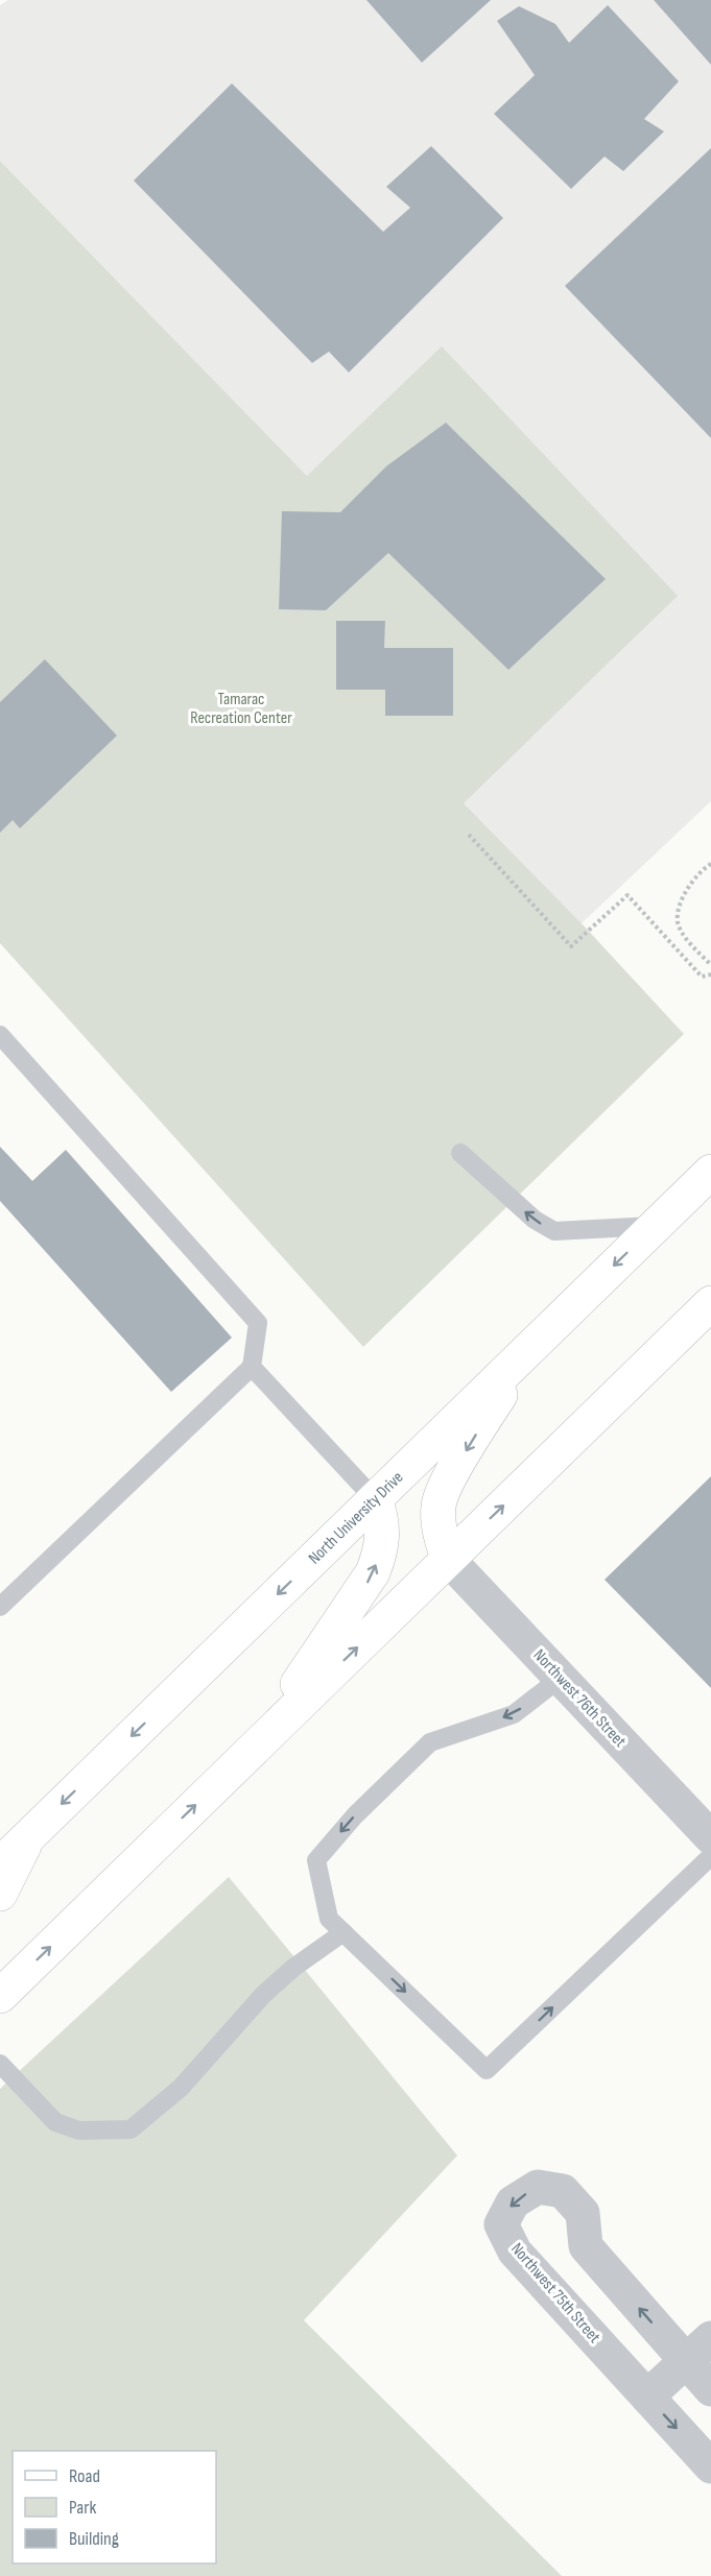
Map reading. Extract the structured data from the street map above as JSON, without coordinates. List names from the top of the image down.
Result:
{
  "streets": {
    "main road": ["North University Drive"],
    "street": ["Northwest 76th Street", "Northwest 75th Street"]
  },
  "parks": ["Tamarac Recreation Center"],
  "legend": ["Road", "Park", "Building"]
}
